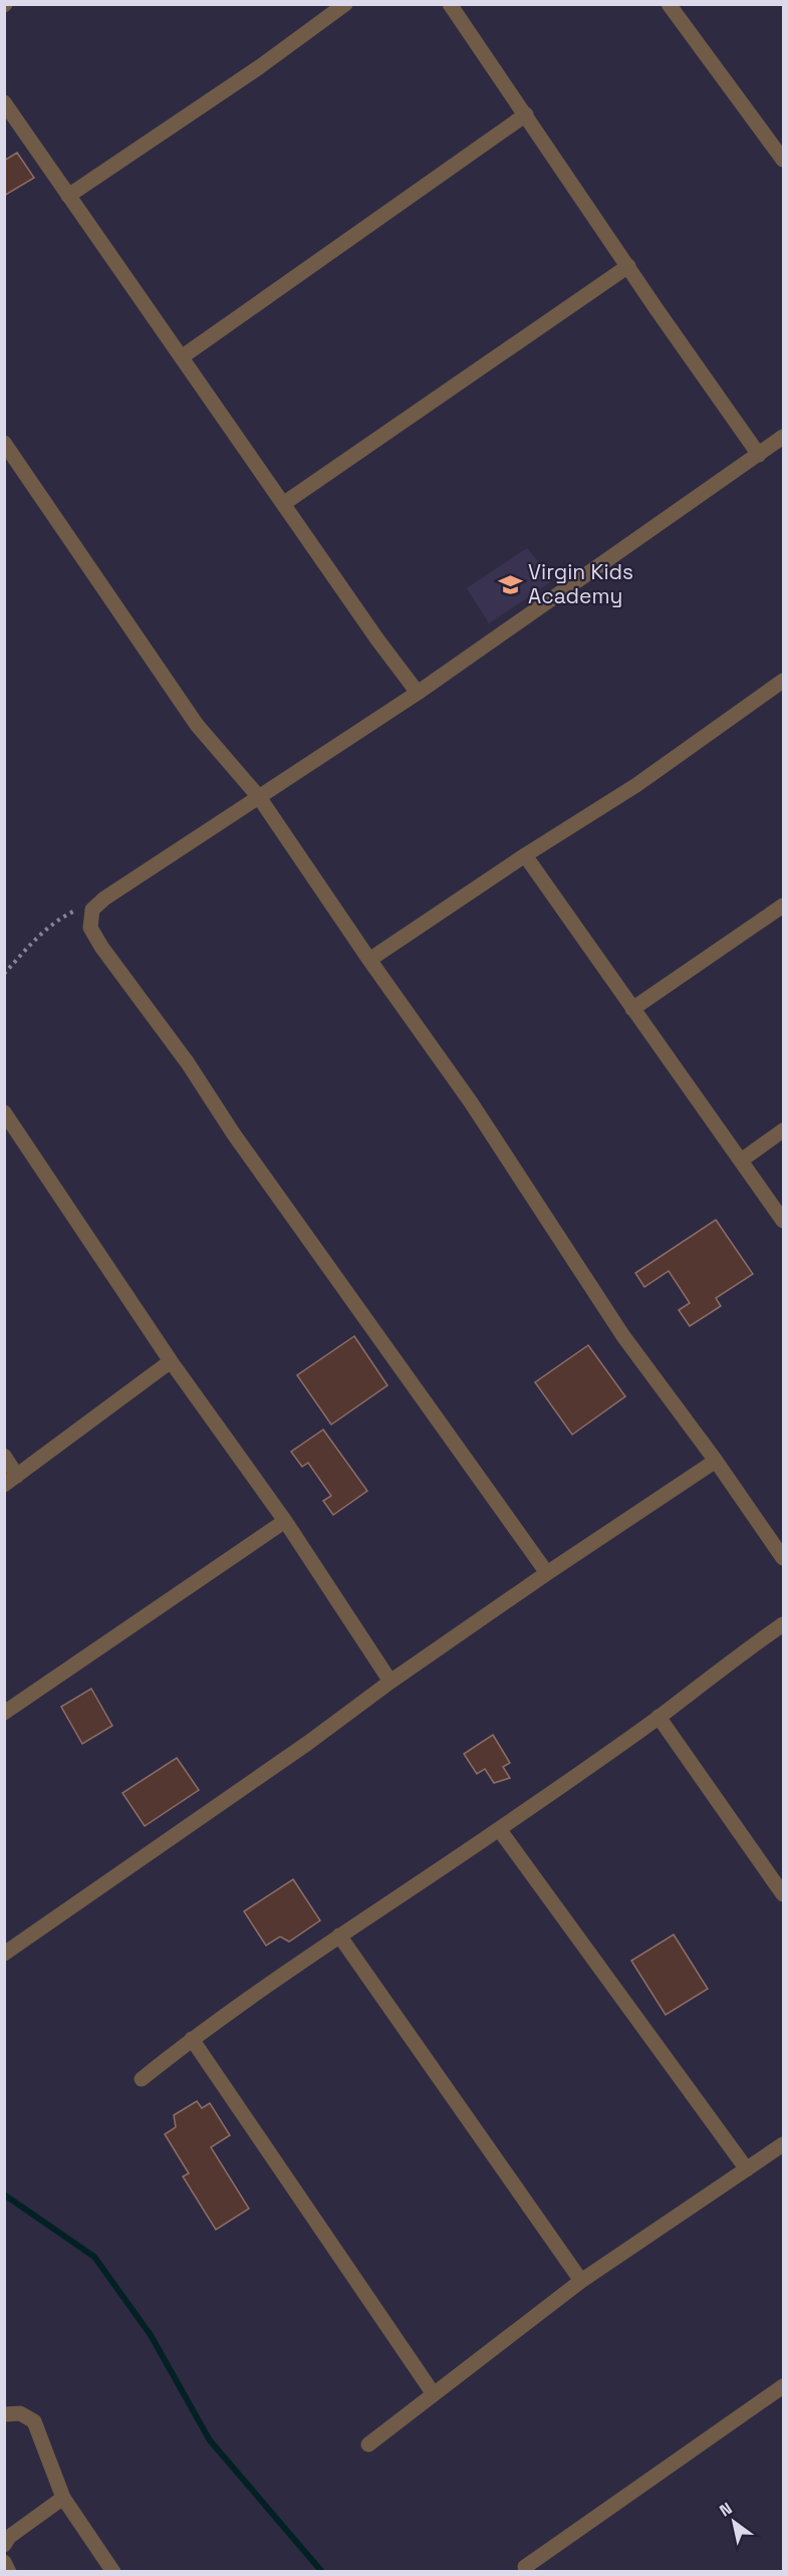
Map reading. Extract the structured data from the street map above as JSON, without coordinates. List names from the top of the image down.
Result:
{
  "places": {
    "school or university": ["Virgin Kids Academy"]
  },
  "north": "top left"
}
